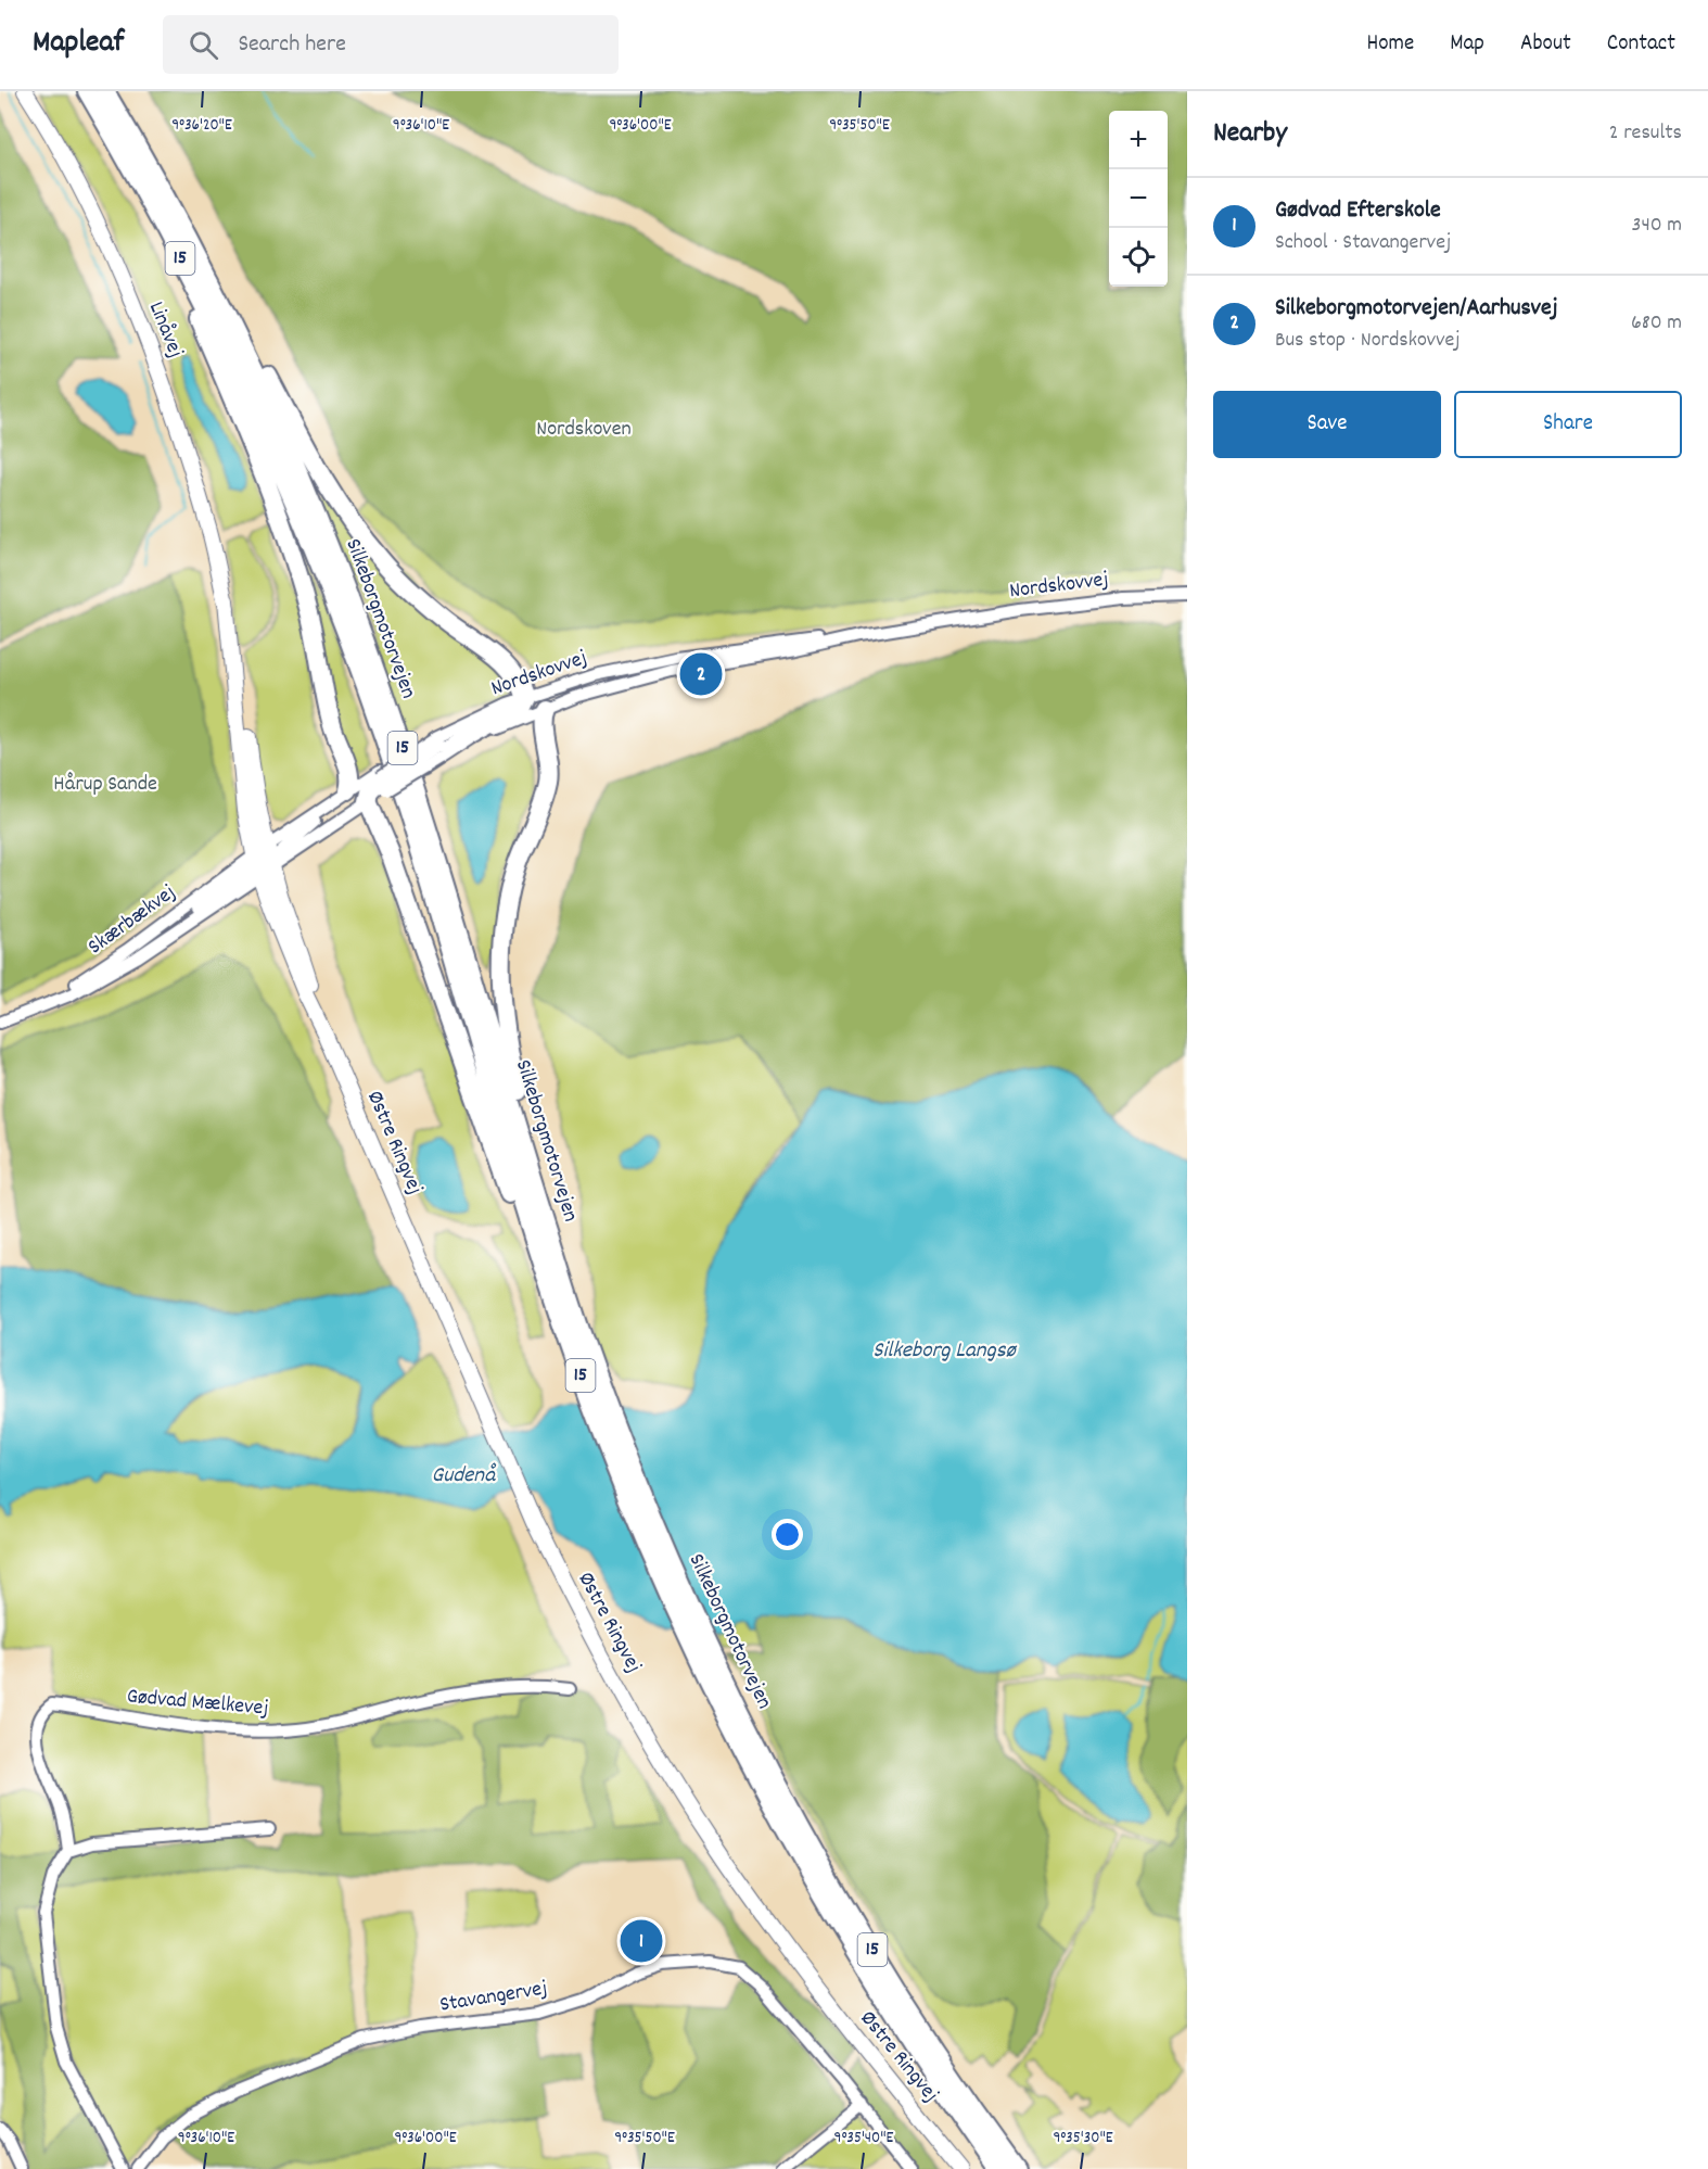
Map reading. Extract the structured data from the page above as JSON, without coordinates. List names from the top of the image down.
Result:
{
  "streets": {
    "highway": ["15", "Silkeborgmotorvejen"],
    "main road": ["Linåvej", "Østre Ringvej"],
    "street": [
      "Nordskovvej",
      "Skærbækvej",
      "Gødvad Mælkevej",
      "Stavangervej"
    ]
  },
  "crossings": [
    ["Linåvej", "Skærbækvej"],
    ["Linåvej", "Østre Ringvej"],
    ["Skærbækvej", "Østre Ringvej"]
  ],
  "water": ["Silkeborg Langsø", "Gudenå"],
  "parks": ["Nordskoven", "Hårup Sande"],
  "page": {
    "header": "Mapleaf",
    "search": "Search here",
    "nav": [
      "Home",
      "Map",
      "About",
      "Contact"
    ],
    "heading": ["Nearby", "2 results"],
    "map_buttons": ["+", "−"],
    "list": [
      {
        "mark": "1",
        "name": "Gødvad Efterskole",
        "note": "School · Stavangervej",
        "value": "340 m"
      },
      {
        "mark": "2",
        "name": "Silkeborgmotorvejen/Aarhusvej",
        "note": "Bus stop · Nordskovvej",
        "value": "680 m"
      }
    ],
    "buttons": ["Save", "Share"],
    "pins": ["2", "1"]
  },
  "coordinates": [
    "9°36'20\"E",
    "9°36'10\"E",
    "9°36'00\"E",
    "9°35'50\"E",
    "9°35'40\"E",
    "9°35'30\"E"
  ]
}
